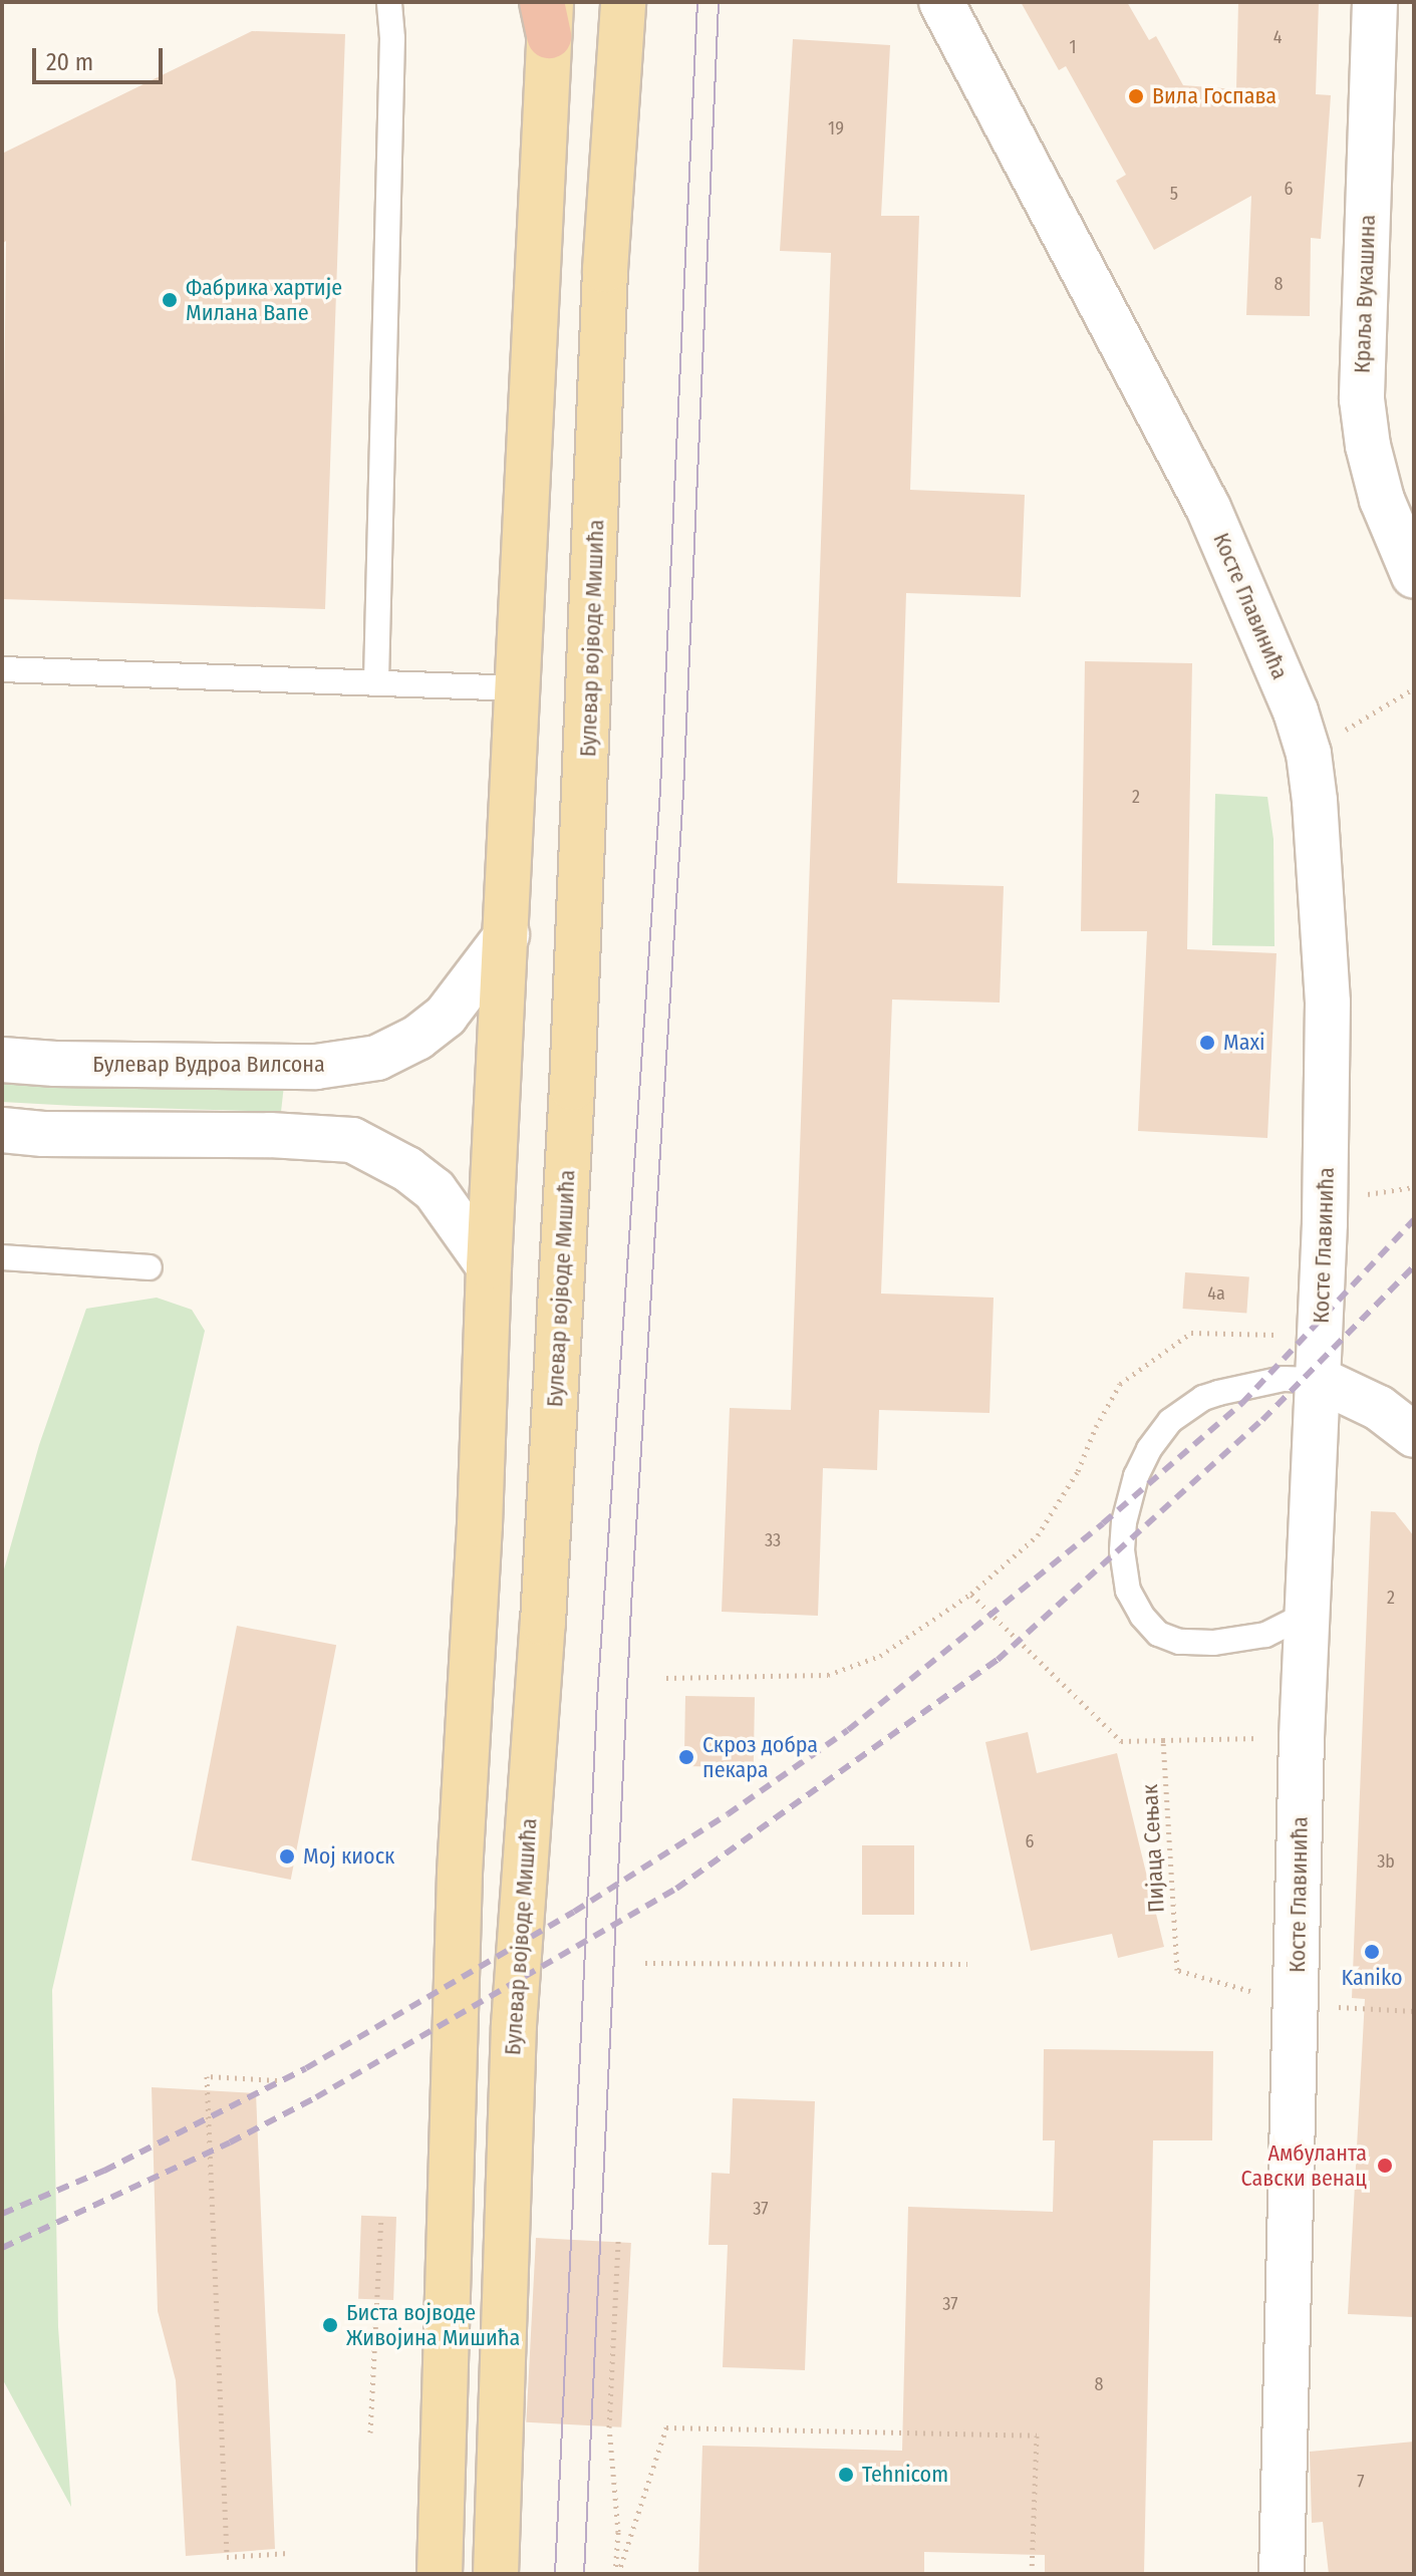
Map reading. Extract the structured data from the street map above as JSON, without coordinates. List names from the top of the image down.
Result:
{
  "streets": {
    "main road": ["Булевар војводе Мишића"],
    "street": ["Краља Вукашина", "Косте Главинића", "Булевар Вудроа Вилсона"],
    "path": ["Пијаца Сењак"]
  },
  "crossings": [
    ["Косте Главинића", "Пијаца Сењак"]
  ],
  "places": [
    "Вила Госпава",
    "Фабрика хартије Милана Вапе",
    "Maxi",
    "Скроз добра пекара",
    "Мој киоск",
    "Kaniko",
    "Амбуланта Савски венац",
    "Биста војводе Живојина Мишића",
    "Tehnicom"
  ],
  "house_numbers": [
    "4",
    "1",
    "19",
    "6",
    "5",
    "8",
    "2",
    "4a",
    "33",
    "2",
    "6",
    "3b",
    "37",
    "37",
    "8",
    "7"
  ],
  "scale_bar": "20 m"
}
